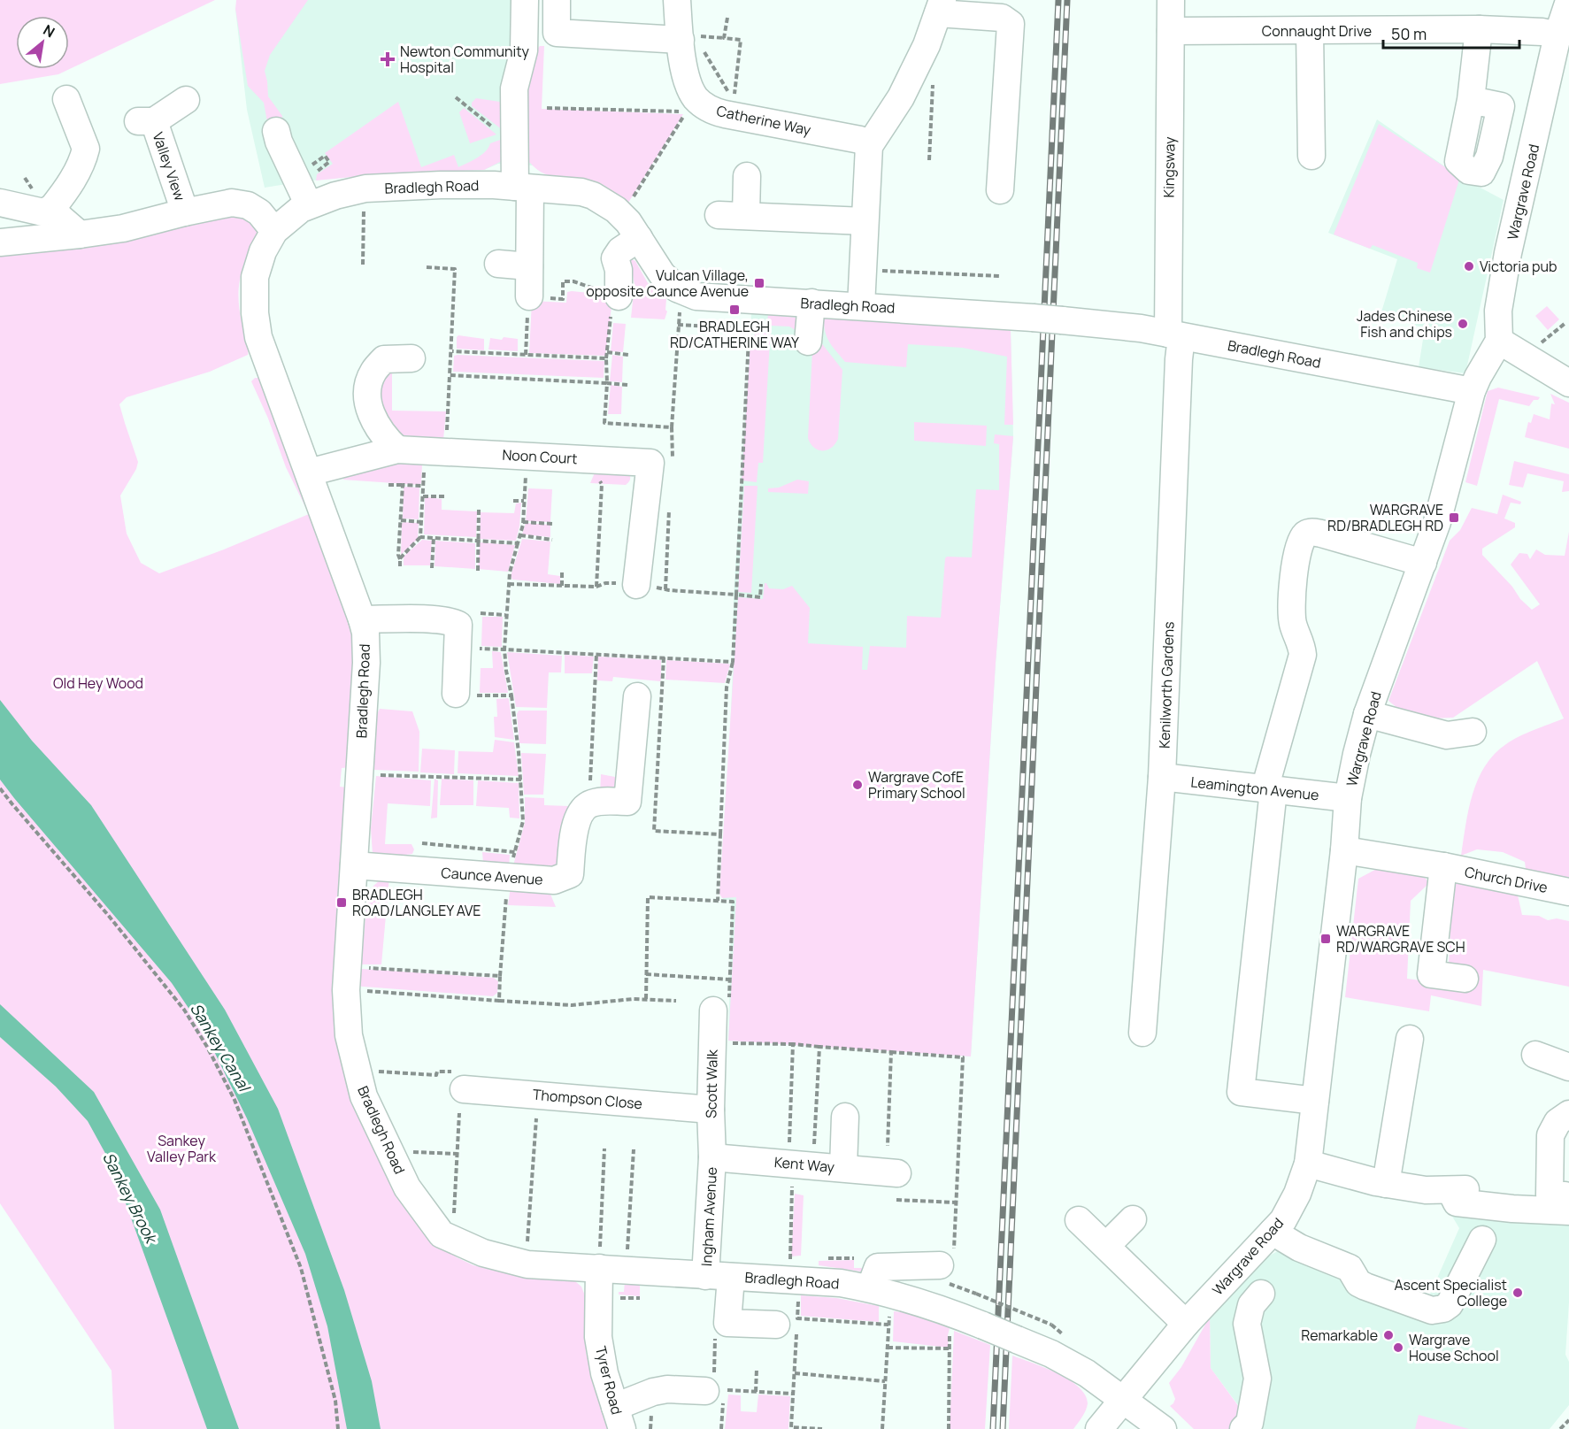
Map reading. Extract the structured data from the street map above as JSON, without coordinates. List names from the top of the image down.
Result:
{
  "streets": {
    "street": [
      "Connaught Drive",
      "Catherine Way",
      "Valley View",
      "Kingsway",
      "Bradlegh Road",
      "Wargrave Road",
      "Noon Court",
      "Kenilworth Gardens",
      "Leamington Avenue",
      "Caunce Avenue",
      "Church Drive",
      "Scott Walk",
      "Thompson Close",
      "Kent Way",
      "Ingham Avenue",
      "Tyrer Road"
    ]
  },
  "crossings": [
    ["Connaught Drive", "Kingsway"],
    ["Connaught Drive", "Wargrave Road"],
    ["Kingsway", "Bradlegh Road"],
    ["Kingsway", "Kenilworth Gardens"],
    ["Bradlegh Road", "Wargrave Road"],
    ["Bradlegh Road", "Noon Court"],
    ["Bradlegh Road", "Kenilworth Gardens"],
    ["Bradlegh Road", "Caunce Avenue"],
    ["Bradlegh Road", "Ingham Avenue"],
    ["Bradlegh Road", "Tyrer Road"],
    ["Wargrave Road", "Leamington Avenue"],
    ["Wargrave Road", "Church Drive"],
    ["Kenilworth Gardens", "Leamington Avenue"],
    ["Scott Walk", "Thompson Close"],
    ["Scott Walk", "Kent Way"],
    ["Scott Walk", "Ingham Avenue"],
    ["Kent Way", "Ingham Avenue"]
  ],
  "water": ["Sankey Canal", "Sankey Brook"],
  "parks": ["Old Hey Wood", "Sankey Valley Park"],
  "places": {
    "health": ["Newton Community Hospital"],
    "other": [
      "Victoria pub",
      "Jades Chinese Fish and chips",
      "Wargrave CofE Primary School",
      "Ascent Specialist College",
      "Remarkable",
      "Wargrave House School"
    ],
    "transit": [
      "Vulcan Village, opposite Caunce Avenue",
      "BRADLEGH RD/CATHERINE WAY",
      "WARGRAVE RD/BRADLEGH RD",
      "BRADLEGH ROAD/LANGLEY AVE",
      "WARGRAVE RD/WARGRAVE SCH"
    ]
  },
  "scale_bar": "50 m",
  "north": "top right"
}
